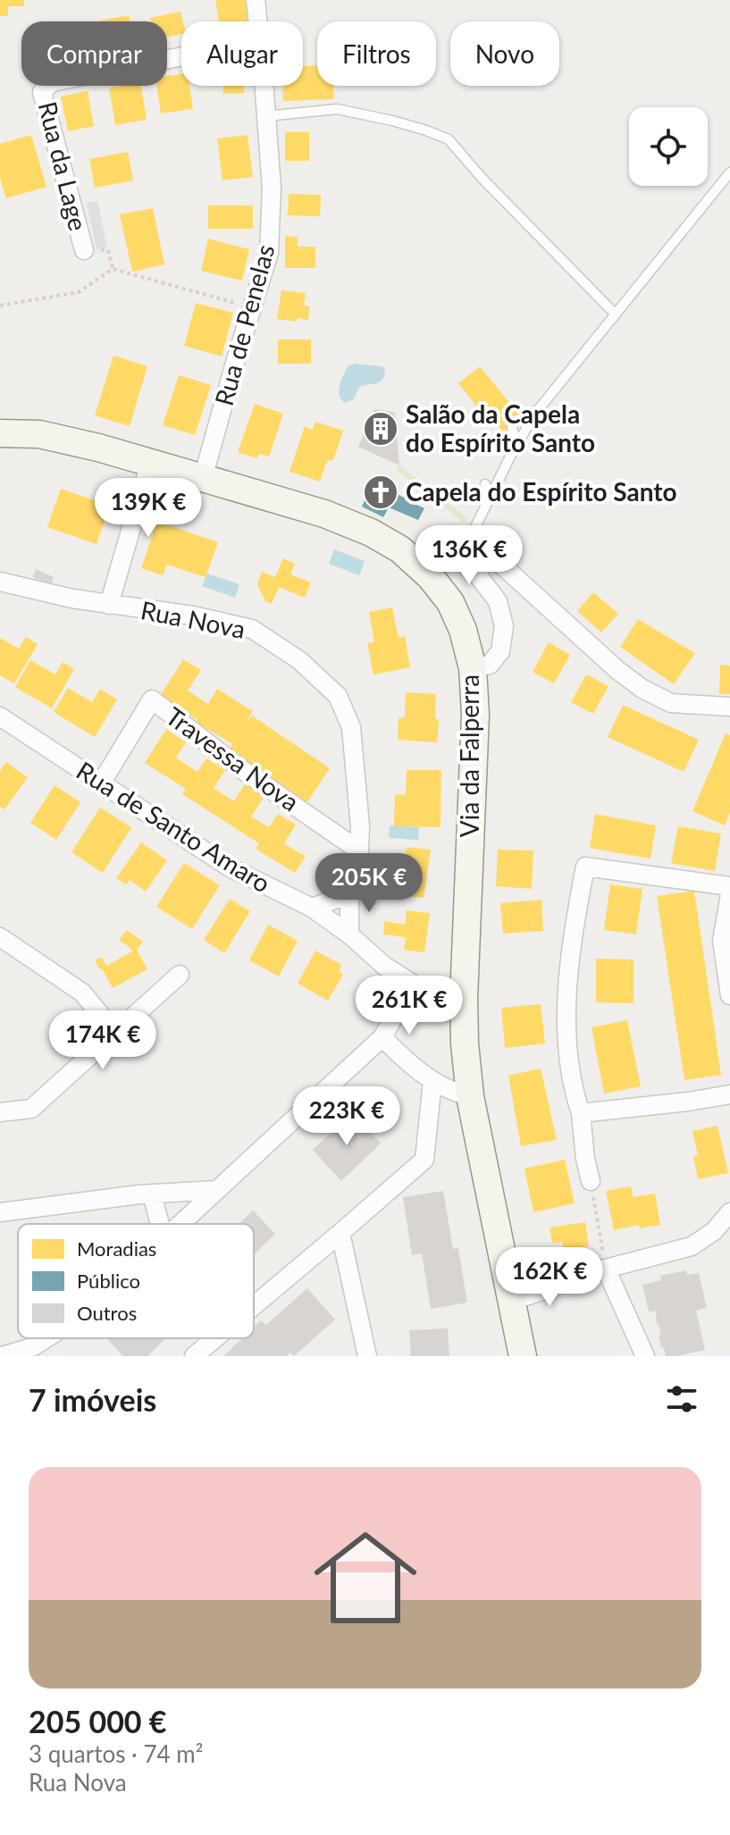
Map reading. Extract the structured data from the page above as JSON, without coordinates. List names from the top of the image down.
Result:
{
  "streets": {
    "main road": ["Via da Falperra"],
    "street": [
      "Rua da Lage",
      "Rua de Penelas",
      "Rua Nova",
      "Travessa Nova",
      "Rua de Santo Amaro"
    ]
  },
  "crossings": [
    ["Rua de Penelas", "Via da Falperra"],
    ["Rua Nova", "Travessa Nova"],
    ["Rua Nova", "Rua de Santo Amaro"],
    ["Via da Falperra", "Rua de Santo Amaro"],
    ["Travessa Nova", "Rua de Santo Amaro"]
  ],
  "places": {
    "building": ["Salão da Capela do Espírito Santo"],
    "church": ["Capela do Espírito Santo"]
  },
  "legend": ["Moradias", "Público", "Outros"],
  "page": {
    "chip": [
      "Comprar",
      "Alugar",
      "Filtros",
      "Novo"
    ],
    "price": [
      "139K €",
      "136K €",
      "205K €",
      "261K €",
      "174K €",
      "223K €",
      "162K €"
    ],
    "heading": "7 imóveis",
    "list": [
      {
        "name": "205 000 €",
        "note": "3 quartos · 74 m² · Rua Nova"
      }
    ]
  }
}
